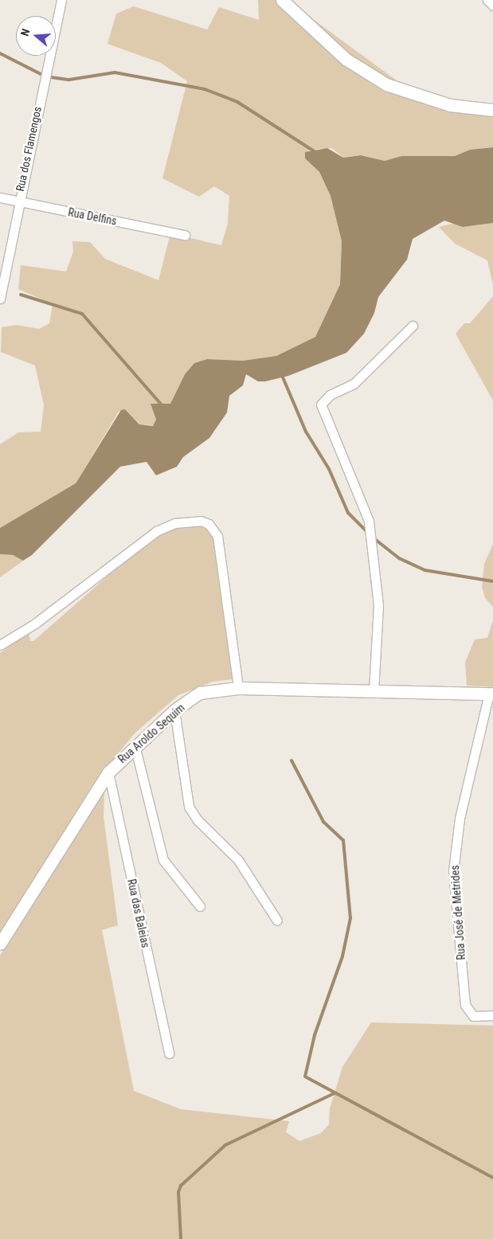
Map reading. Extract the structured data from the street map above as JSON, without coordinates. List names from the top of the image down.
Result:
{
  "streets": {
    "street": [
      "Rua dos Flamengos",
      "Rua Delfins",
      "Rua Aroldo Sequim",
      "Rua José de Metrides",
      "Rua das Baleias"
    ]
  },
  "crossings": [
    ["Rua dos Flamengos", "Rua Delfins"],
    ["Rua Aroldo Sequim", "Rua José de Metrides"],
    ["Rua Aroldo Sequim", "Rua das Baleias"]
  ],
  "north": "left"
}
